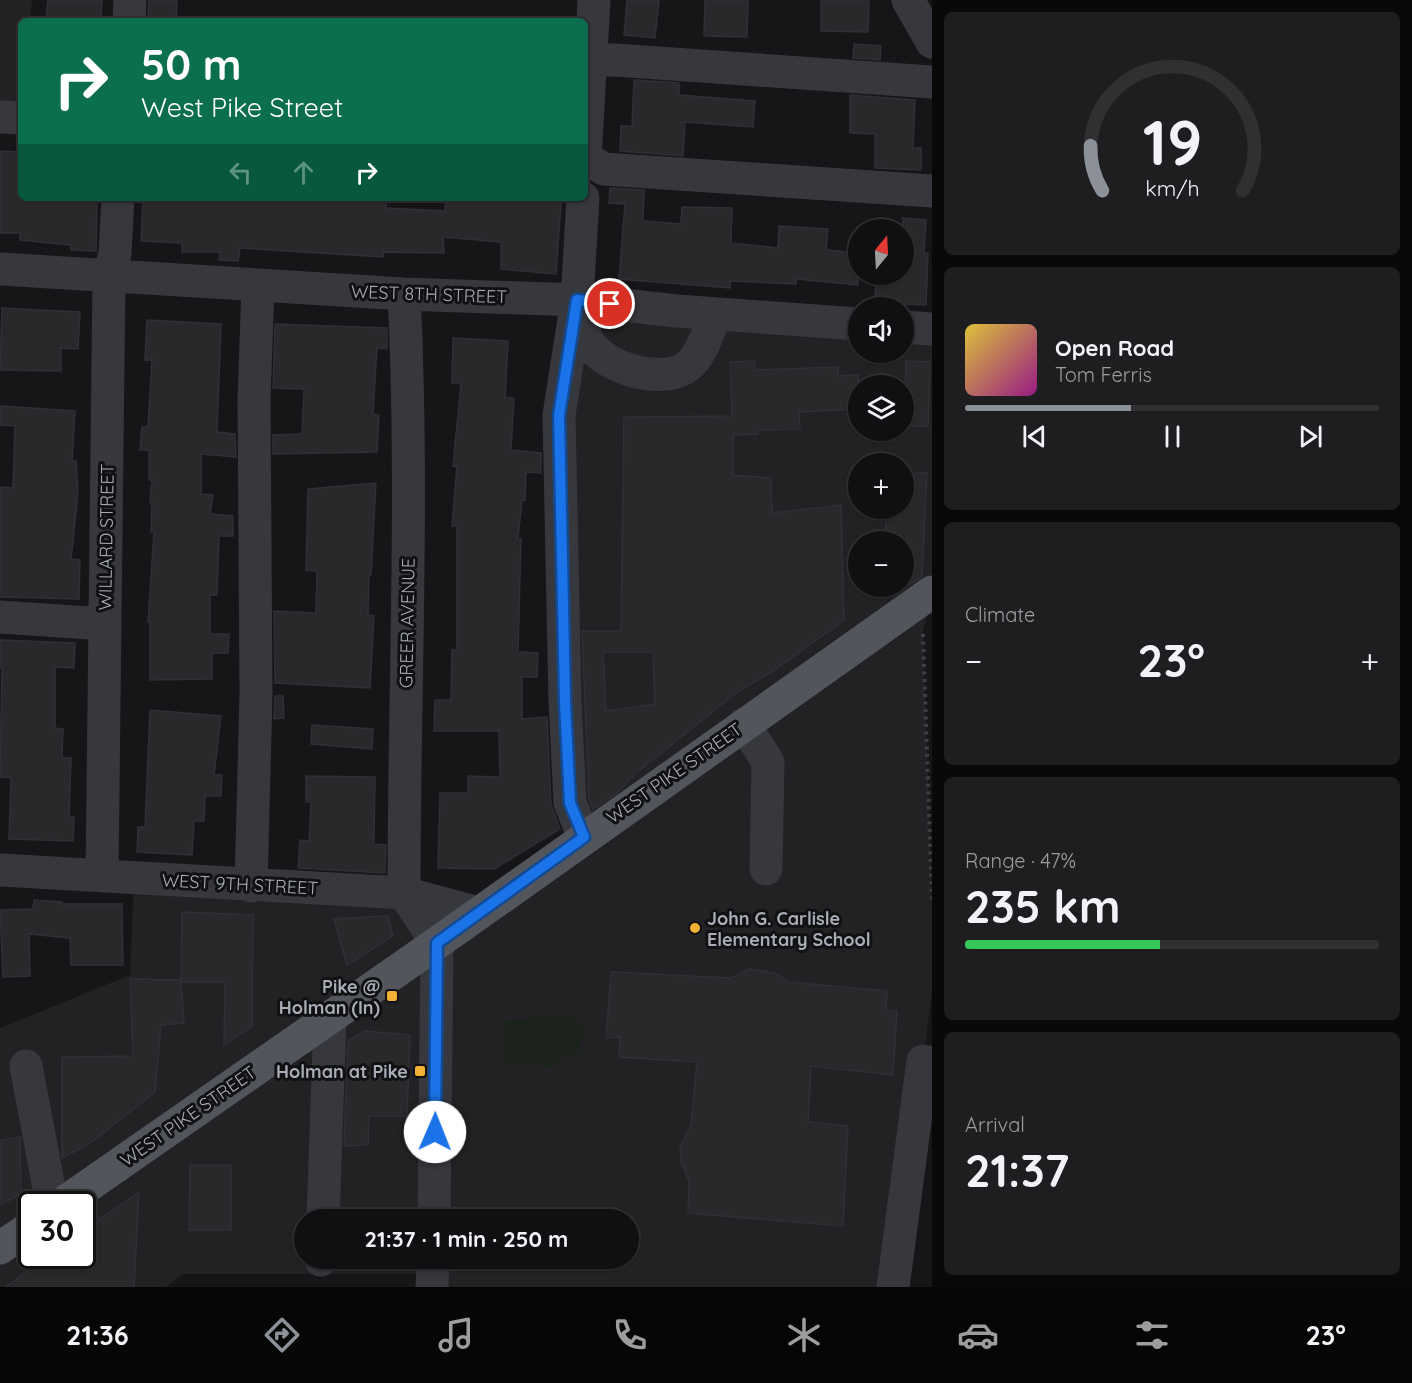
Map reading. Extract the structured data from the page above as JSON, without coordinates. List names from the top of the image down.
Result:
{
  "streets": {
    "main road": ["WEST PIKE STREET"],
    "street": [
      "WEST 8TH STREET",
      "WILLARD STREET",
      "GREER AVENUE",
      "WEST 9TH STREET"
    ]
  },
  "crossings": [
    ["WEST 8TH STREET", "WILLARD STREET"],
    ["WEST 8TH STREET", "GREER AVENUE"],
    ["WILLARD STREET", "WEST 9TH STREET"],
    ["GREER AVENUE", "WEST 9TH STREET"],
    ["WEST PIKE STREET", "WEST 9TH STREET"]
  ],
  "places": {
    "other": ["John G. Carlisle Elementary School"],
    "transit": ["Pike @ Holman (In)", "Holman at Pike"]
  },
  "north": "top",
  "page": {
    "turn": ["50 m", "West Pike Street"],
    "map_buttons": ["+", "−"],
    "song": ["Open Road", "Tom Ferris"],
    "tile": [
      "Climate",
      ["Range · 47%", "235 km"],
      ["Arrival", "21:37"]
    ],
    "heat": ["−", "23°", "+"],
    "limit": "30",
    "trip": "21:37 · 1 min · 250 m",
    "tabs": ["21:36", "23°"],
    "gauge": ["19", "km/h"]
  }
}
